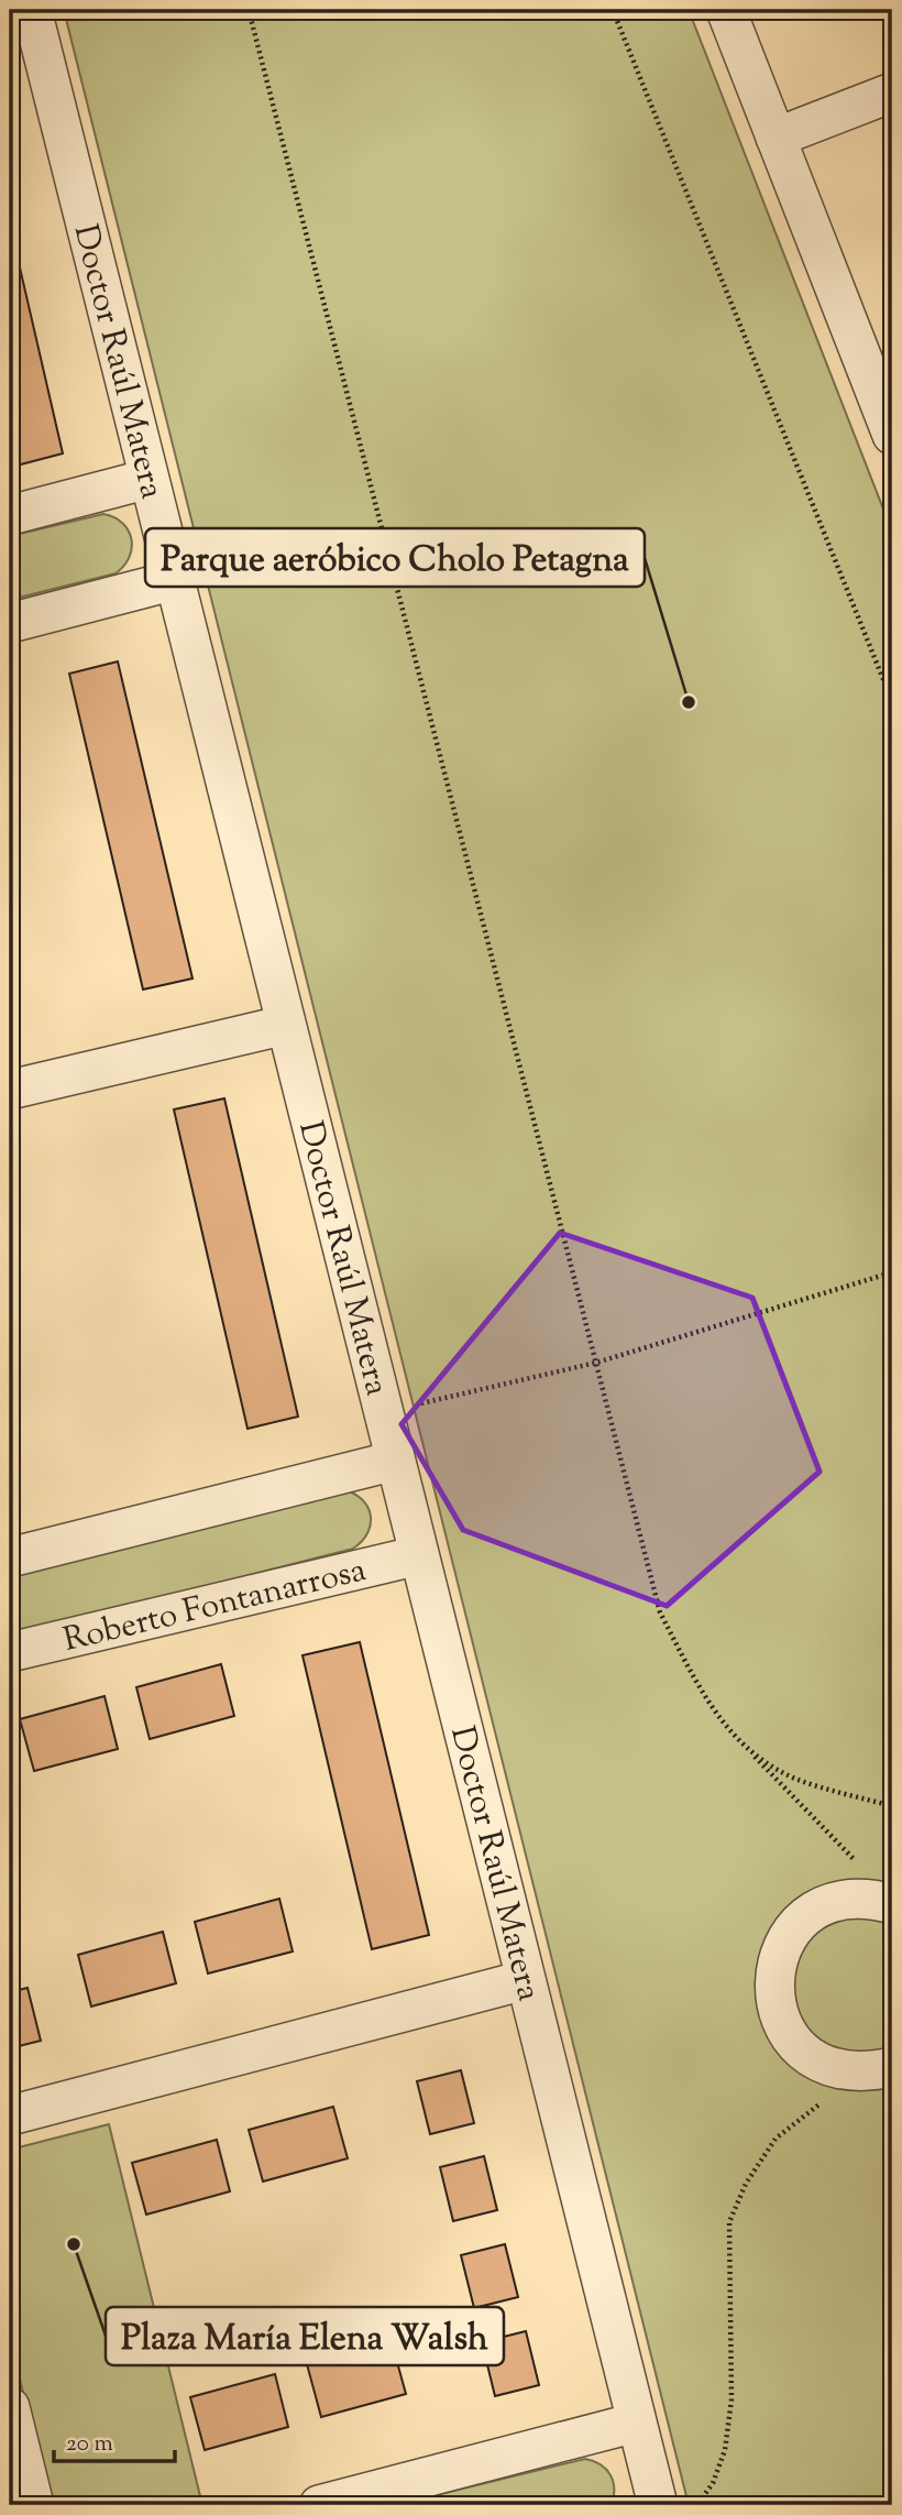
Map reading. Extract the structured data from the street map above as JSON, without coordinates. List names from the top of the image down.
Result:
{
  "streets": {
    "street": ["Doctor Raúl Matera", "Roberto Fontanarrosa"]
  },
  "crossings": [
    ["Doctor Raúl Matera", "Roberto Fontanarrosa"]
  ],
  "places": ["Parque aeróbico Cholo Petagna", "Plaza María Elena Walsh"],
  "scale_bar": "20 m"
}
